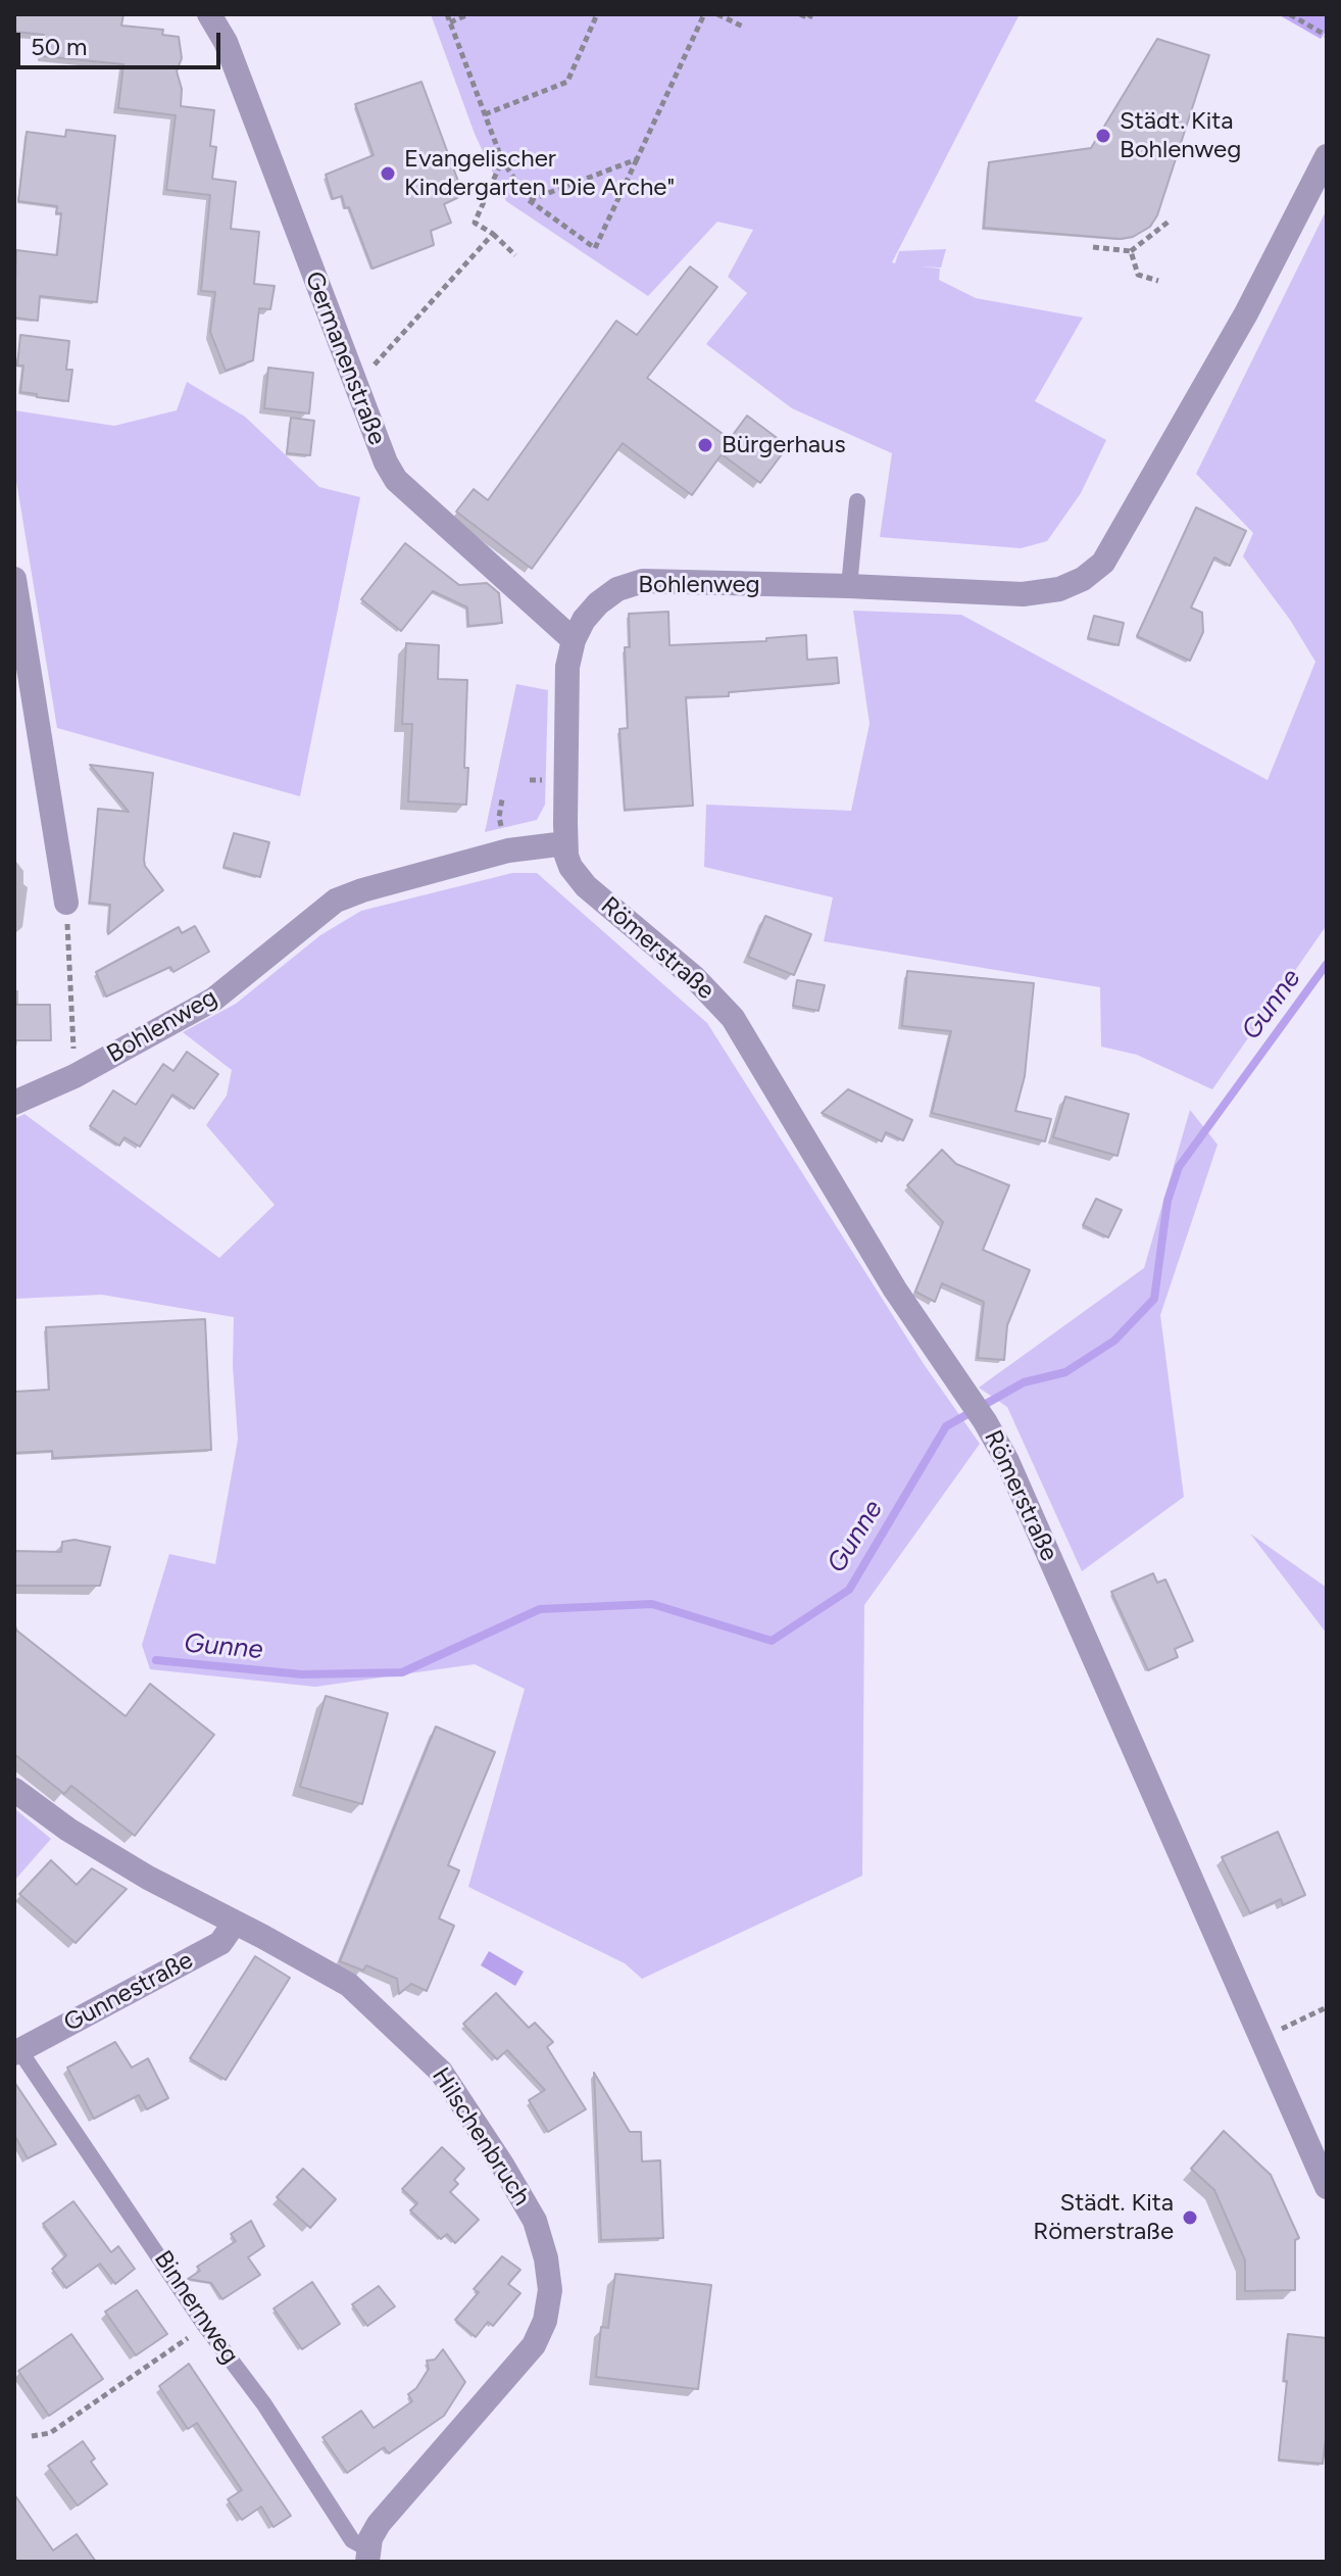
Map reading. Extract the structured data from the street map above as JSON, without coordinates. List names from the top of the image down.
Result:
{
  "streets": {
    "street": [
      "Germanenstraße",
      "Bohlenweg",
      "Römerstraße",
      "Gunnestraße",
      "Hilschenbruch"
    ],
    "lane": ["Binnernweg"]
  },
  "crossings": [
    ["Germanenstraße", "Bohlenweg"],
    ["Bohlenweg", "Römerstraße"],
    ["Gunnestraße", "Hilschenbruch"],
    ["Gunnestraße", "Binnernweg"],
    ["Hilschenbruch", "Binnernweg"]
  ],
  "water": ["Gunne"],
  "places": [
    "Städt. Kita Bohlenweg",
    "Evangelischer Kindergarten \"Die Arche\"",
    "Bürgerhaus",
    "Städt. Kita Römerstraße"
  ],
  "scale_bar": "50 m"
}
